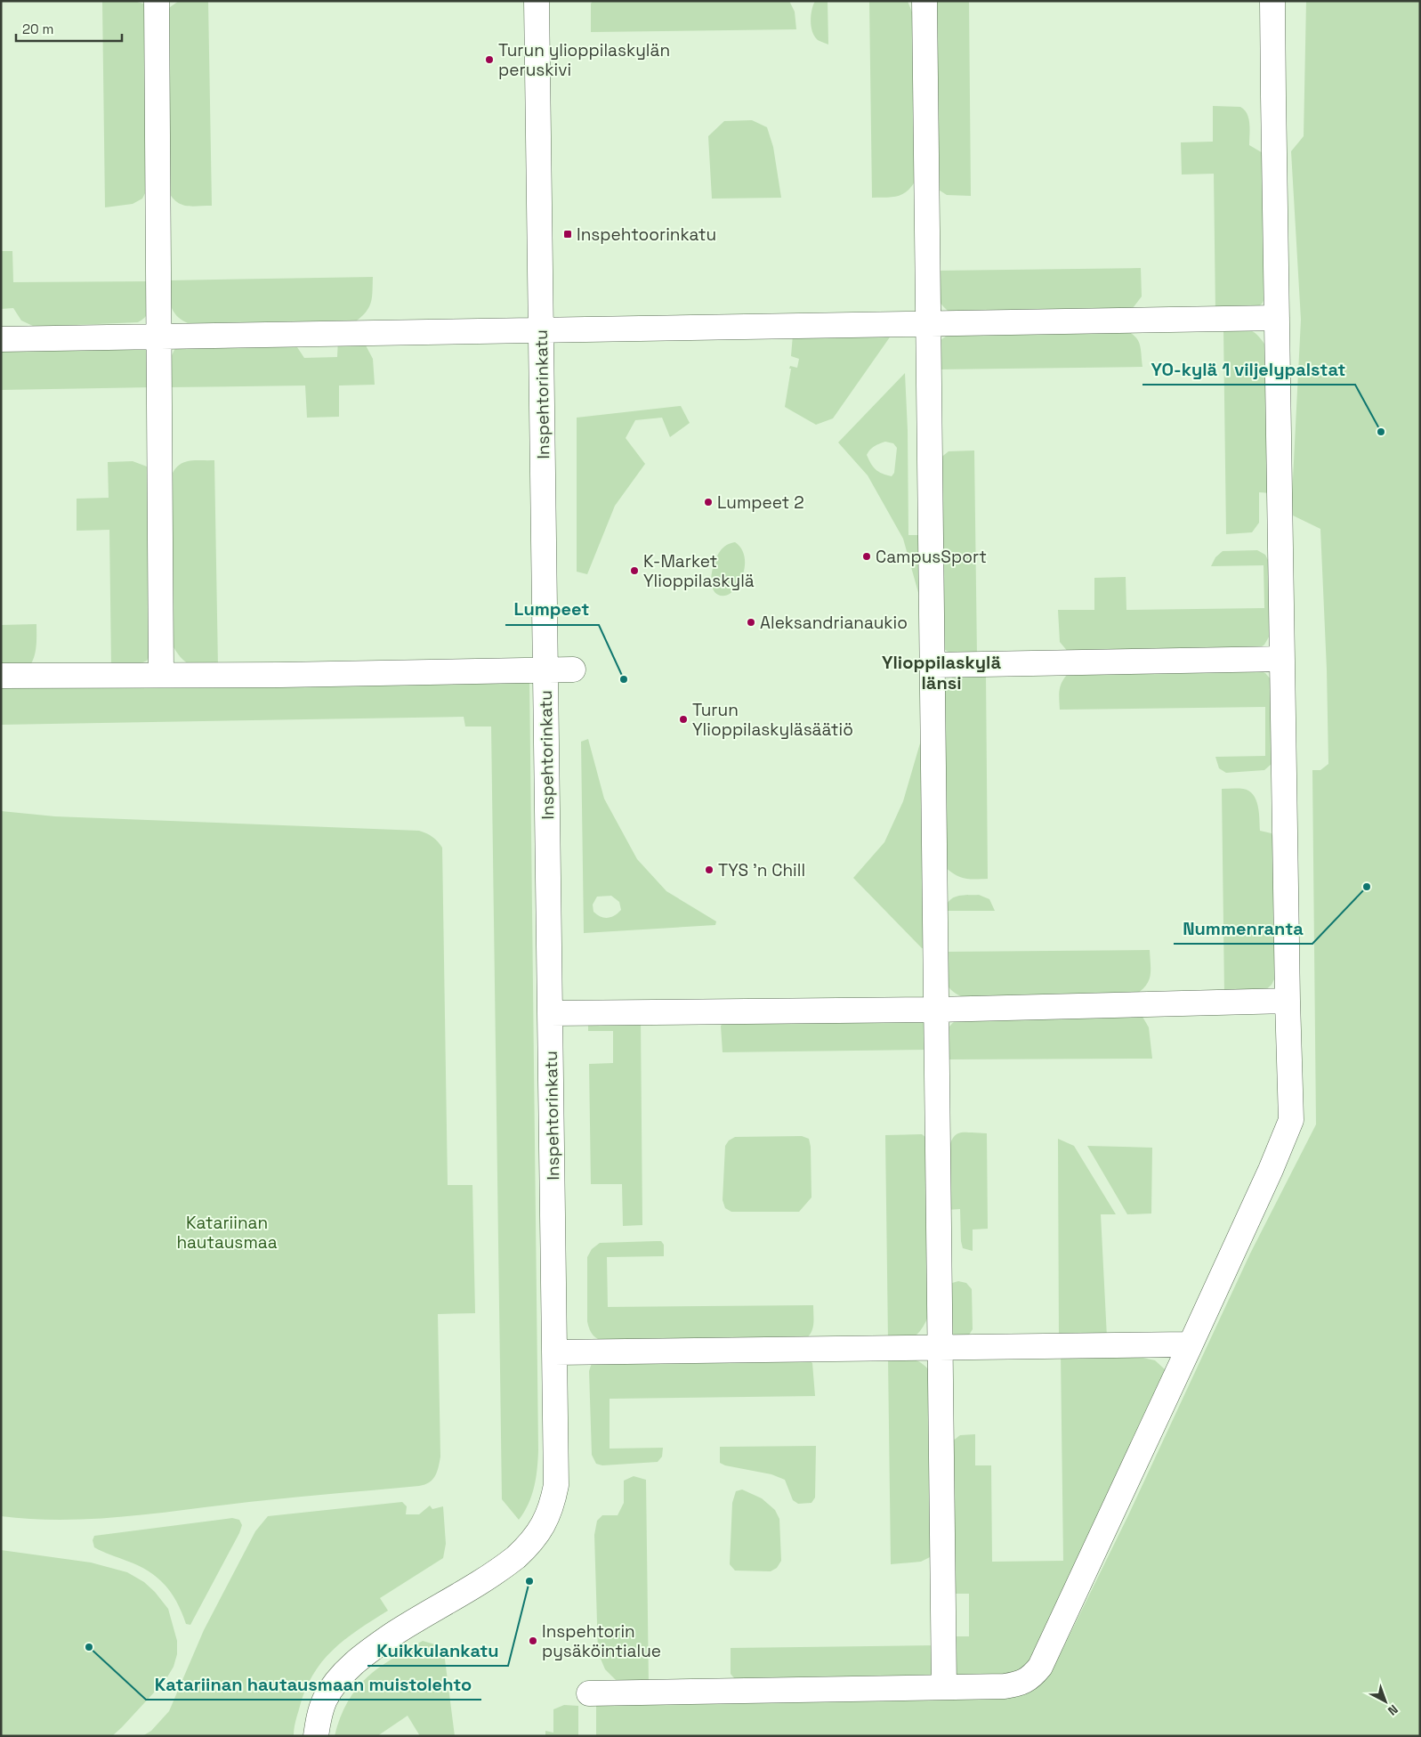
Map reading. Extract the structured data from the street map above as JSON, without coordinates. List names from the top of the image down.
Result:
{
  "streets": {
    "street": ["Inspehtorinkatu"]
  },
  "districts": ["Ylioppilaskylä länsi"],
  "parks": ["Katariinan hautausmaa"],
  "places": {
    "other": [
      "Turun ylioppilaskylän peruskivi",
      "YO-kylä 1 viljelypalstat",
      "Lumpeet 2",
      "CampusSport",
      "K-Market Ylioppilaskylä",
      "Aleksandrianaukio",
      "Lumpeet",
      "Turun Ylioppilaskyläsäätiö",
      "TYS 'n Chill",
      "Nummenranta",
      "Kuikkulankatu",
      "Inspehtorin pysäköintialue",
      "Katariinan hautausmaan muistolehto"
    ],
    "transit": ["Inspehtoorinkatu"]
  },
  "scale_bar": "20 m",
  "north": "bottom right"
}
